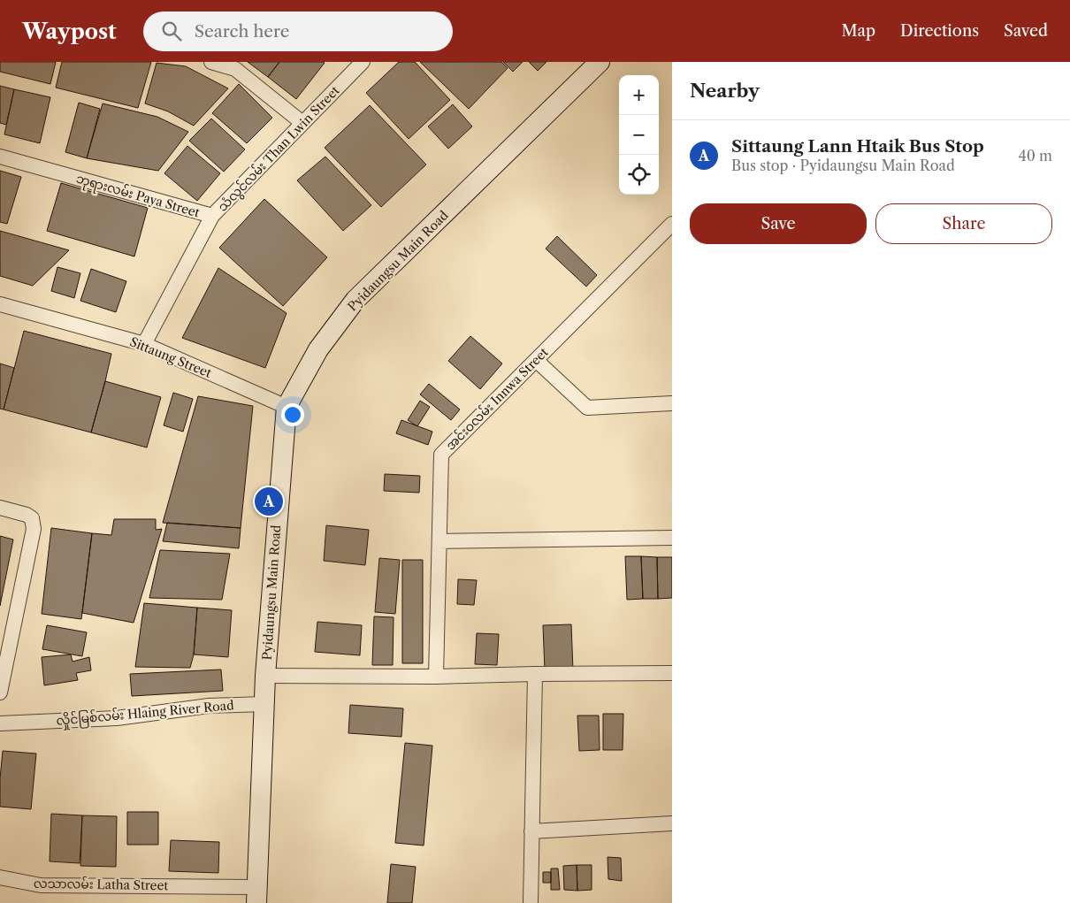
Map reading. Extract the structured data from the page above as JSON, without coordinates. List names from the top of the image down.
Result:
{
  "streets": {
    "main road": ["Pyidaungsu Main Road"],
    "street": [
      "သံလွင်လမ်း Than Lwin Street",
      "ဘုရားလမ်း Paya Street",
      "Sittaung Street",
      "အင်းဝလမ်း Innwa Street",
      "လှိုင်မြစ်လမ်း Hlaing River Road",
      "လသာလမ်း Latha Street"
    ]
  },
  "crossings": [
    ["သံလွင်လမ်း Than Lwin Street", "ဘုရားလမ်း Paya Street"],
    ["ဘုရားလမ်း Paya Street", "Sittaung Street"],
    ["Pyidaungsu Main Road", "Sittaung Street"],
    ["Pyidaungsu Main Road", "လှိုင်မြစ်လမ်း Hlaing River Road"],
    ["Pyidaungsu Main Road", "လသာလမ်း Latha Street"]
  ],
  "page": {
    "header": "Waypost",
    "search": "Search here",
    "nav": ["Map", "Directions", "Saved"],
    "heading": "Nearby",
    "map_buttons": ["+", "−"],
    "list": [
      {
        "mark": "A",
        "name": "Sittaung Lann Htaik Bus Stop",
        "note": "Bus stop · Pyidaungsu Main Road",
        "value": "40 m"
      }
    ],
    "buttons": ["Save", "Share"],
    "pins": "A"
  }
}
